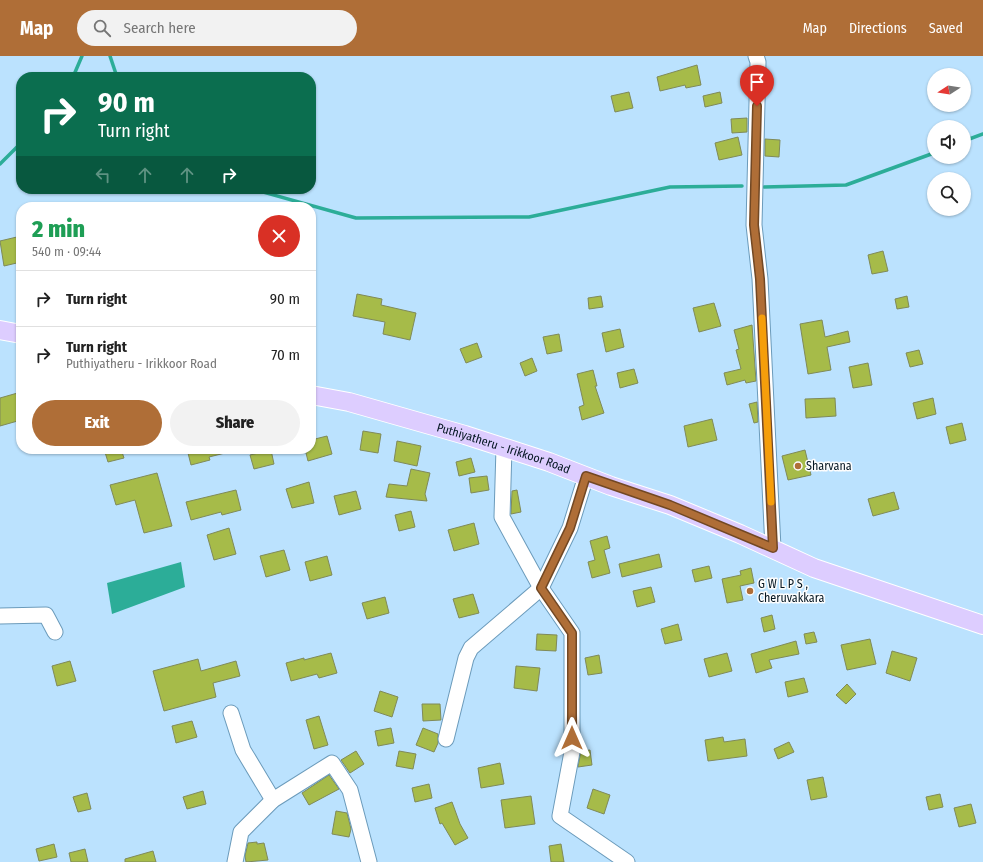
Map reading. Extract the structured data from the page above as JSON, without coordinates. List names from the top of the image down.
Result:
{
  "streets": {
    "main road": ["Puthiyatheru - Irikkoor Road"]
  },
  "places": ["Sharvana", "G W L P S , Cheruvakkara"],
  "north": "left",
  "page": {
    "header": "Map",
    "search": "Search here",
    "nav": ["Map", "Directions", "Saved"],
    "turn": ["90 m", "Turn right"],
    "heading": ["2 min", "540 m · 09:44"],
    "list": [
      {
        "name": "Turn right",
        "value": "90 m"
      },
      {
        "name": "Turn right",
        "note": "Puthiyatheru - Irikkoor Road",
        "value": "70 m"
      }
    ],
    "buttons": ["Exit", "Share"]
  }
}
